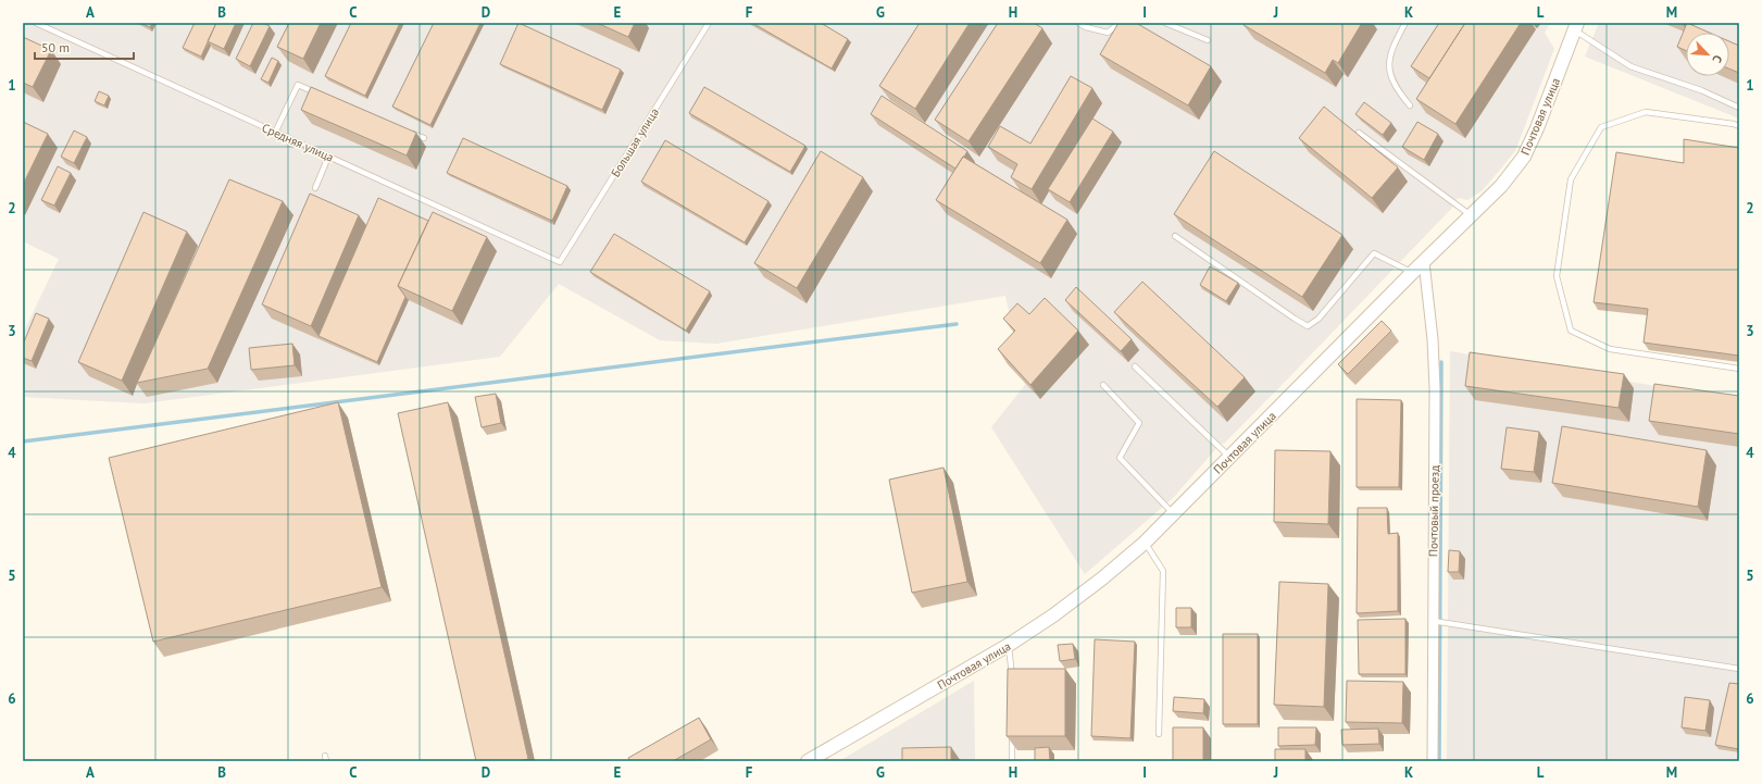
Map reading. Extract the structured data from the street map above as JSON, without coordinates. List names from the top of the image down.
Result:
{
  "streets": {
    "street": ["Почтовая улица", "Почтовый проезд"],
    "lane": ["Средняя улица", "Большая улица"]
  },
  "crossings": [
    ["Почтовая улица", "Почтовый проезд"],
    ["Средняя улица", "Большая улица"]
  ],
  "scale_bar": "50 m",
  "north": "bottom right",
  "grid": {
    "columns": [
      "A",
      "B",
      "C",
      "D",
      "E",
      "F",
      "G",
      "H",
      "I",
      "J",
      "K",
      "L",
      "M"
    ],
    "rows": [
      "1",
      "2",
      "3",
      "4",
      "5",
      "6"
    ]
  }
}
